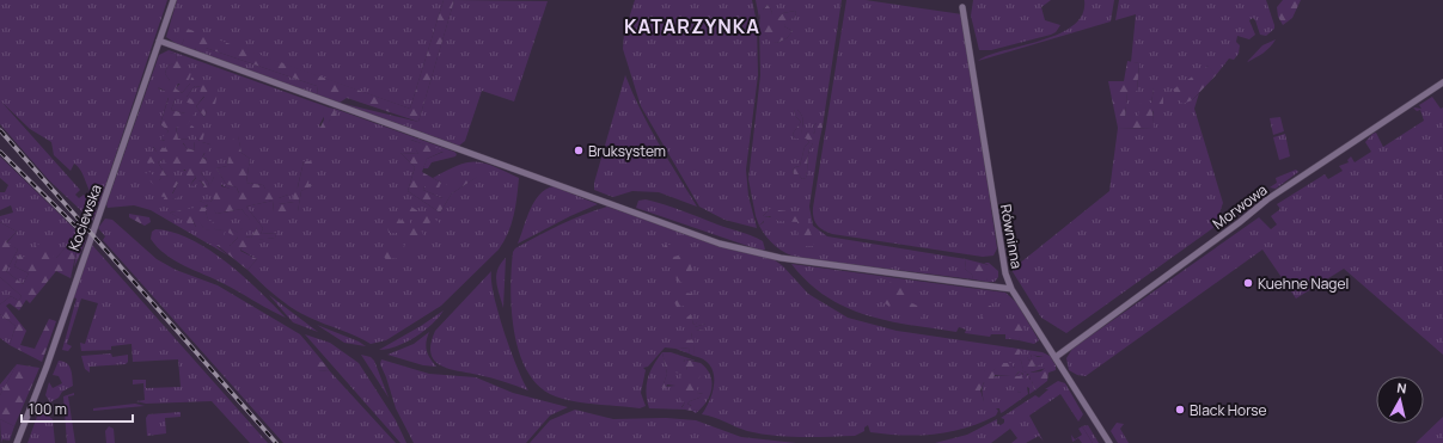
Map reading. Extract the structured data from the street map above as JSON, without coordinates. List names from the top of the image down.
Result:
{
  "streets": {
    "street": ["Morwowa", "Kociewska", "Równinna"]
  },
  "crossings": [
    ["Morwowa", "Równinna"]
  ],
  "districts": ["KATARZYNKA"],
  "places": ["Bruksystem", "Kuehne Nagel", "Black Horse"],
  "scale_bar": "100 m",
  "north": "top"
}
